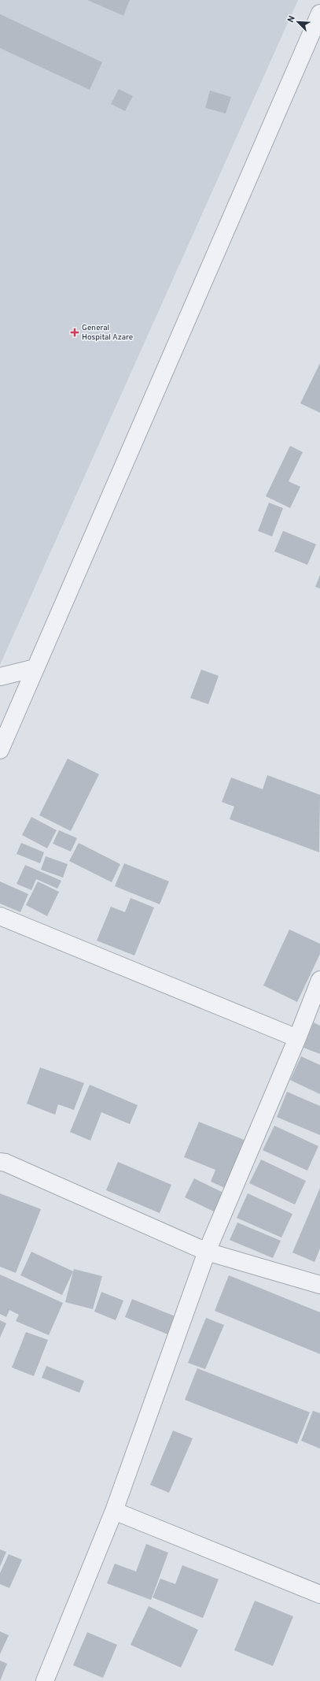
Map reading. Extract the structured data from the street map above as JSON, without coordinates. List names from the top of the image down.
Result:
{
  "places": {
    "health": ["General Hospital Azare"]
  },
  "north": "top left"
}
